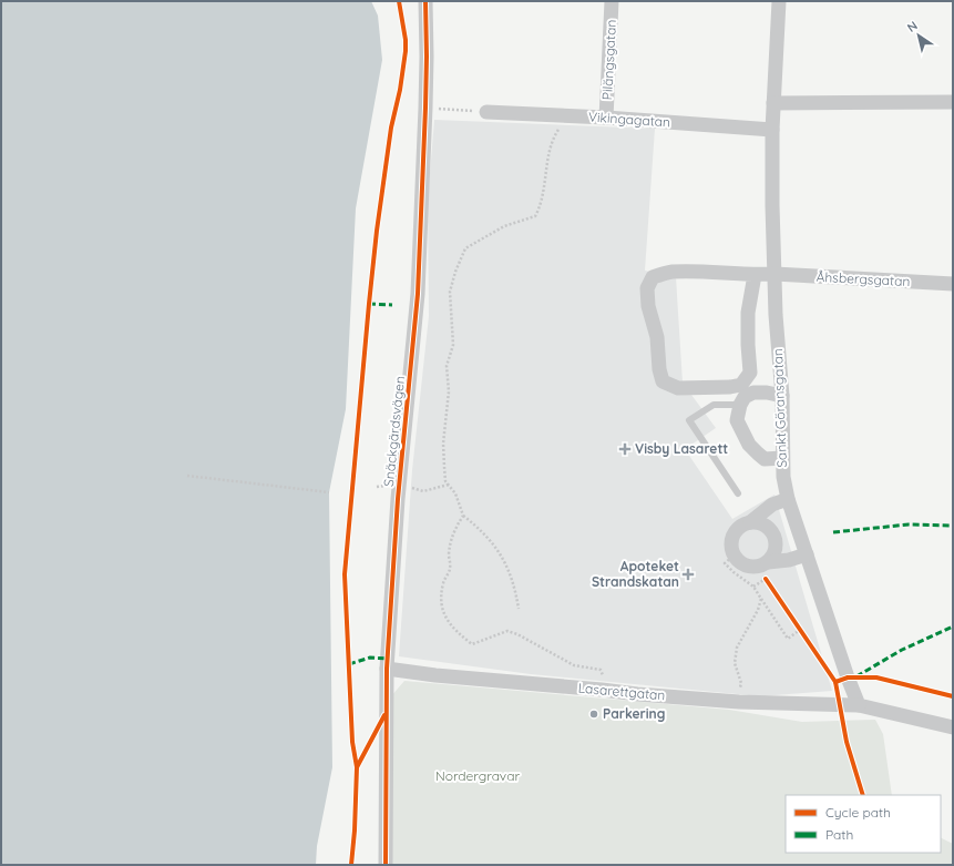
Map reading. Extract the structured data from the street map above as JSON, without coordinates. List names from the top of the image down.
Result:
{
  "streets": {
    "street": [
      "Pilängsgatan",
      "Vikingagatan",
      "Åhsbergsgatan",
      "Sankt Göransgatan",
      "Snäckgärdsvägen",
      "Lasarettgatan"
    ]
  },
  "crossings": [
    ["Pilängsgatan", "Vikingagatan"],
    ["Vikingagatan", "Sankt Göransgatan"],
    ["Åhsbergsgatan", "Sankt Göransgatan"],
    ["Sankt Göransgatan", "Lasarettgatan"],
    ["Snäckgärdsvägen", "Lasarettgatan"]
  ],
  "parks": ["Nordergravar"],
  "places": {
    "health": ["Visby Lasarett", "Apoteket Strandskatan"],
    "other": ["Parkering"]
  },
  "legend": ["Cycle path", "Path"],
  "north": "top left"
}
